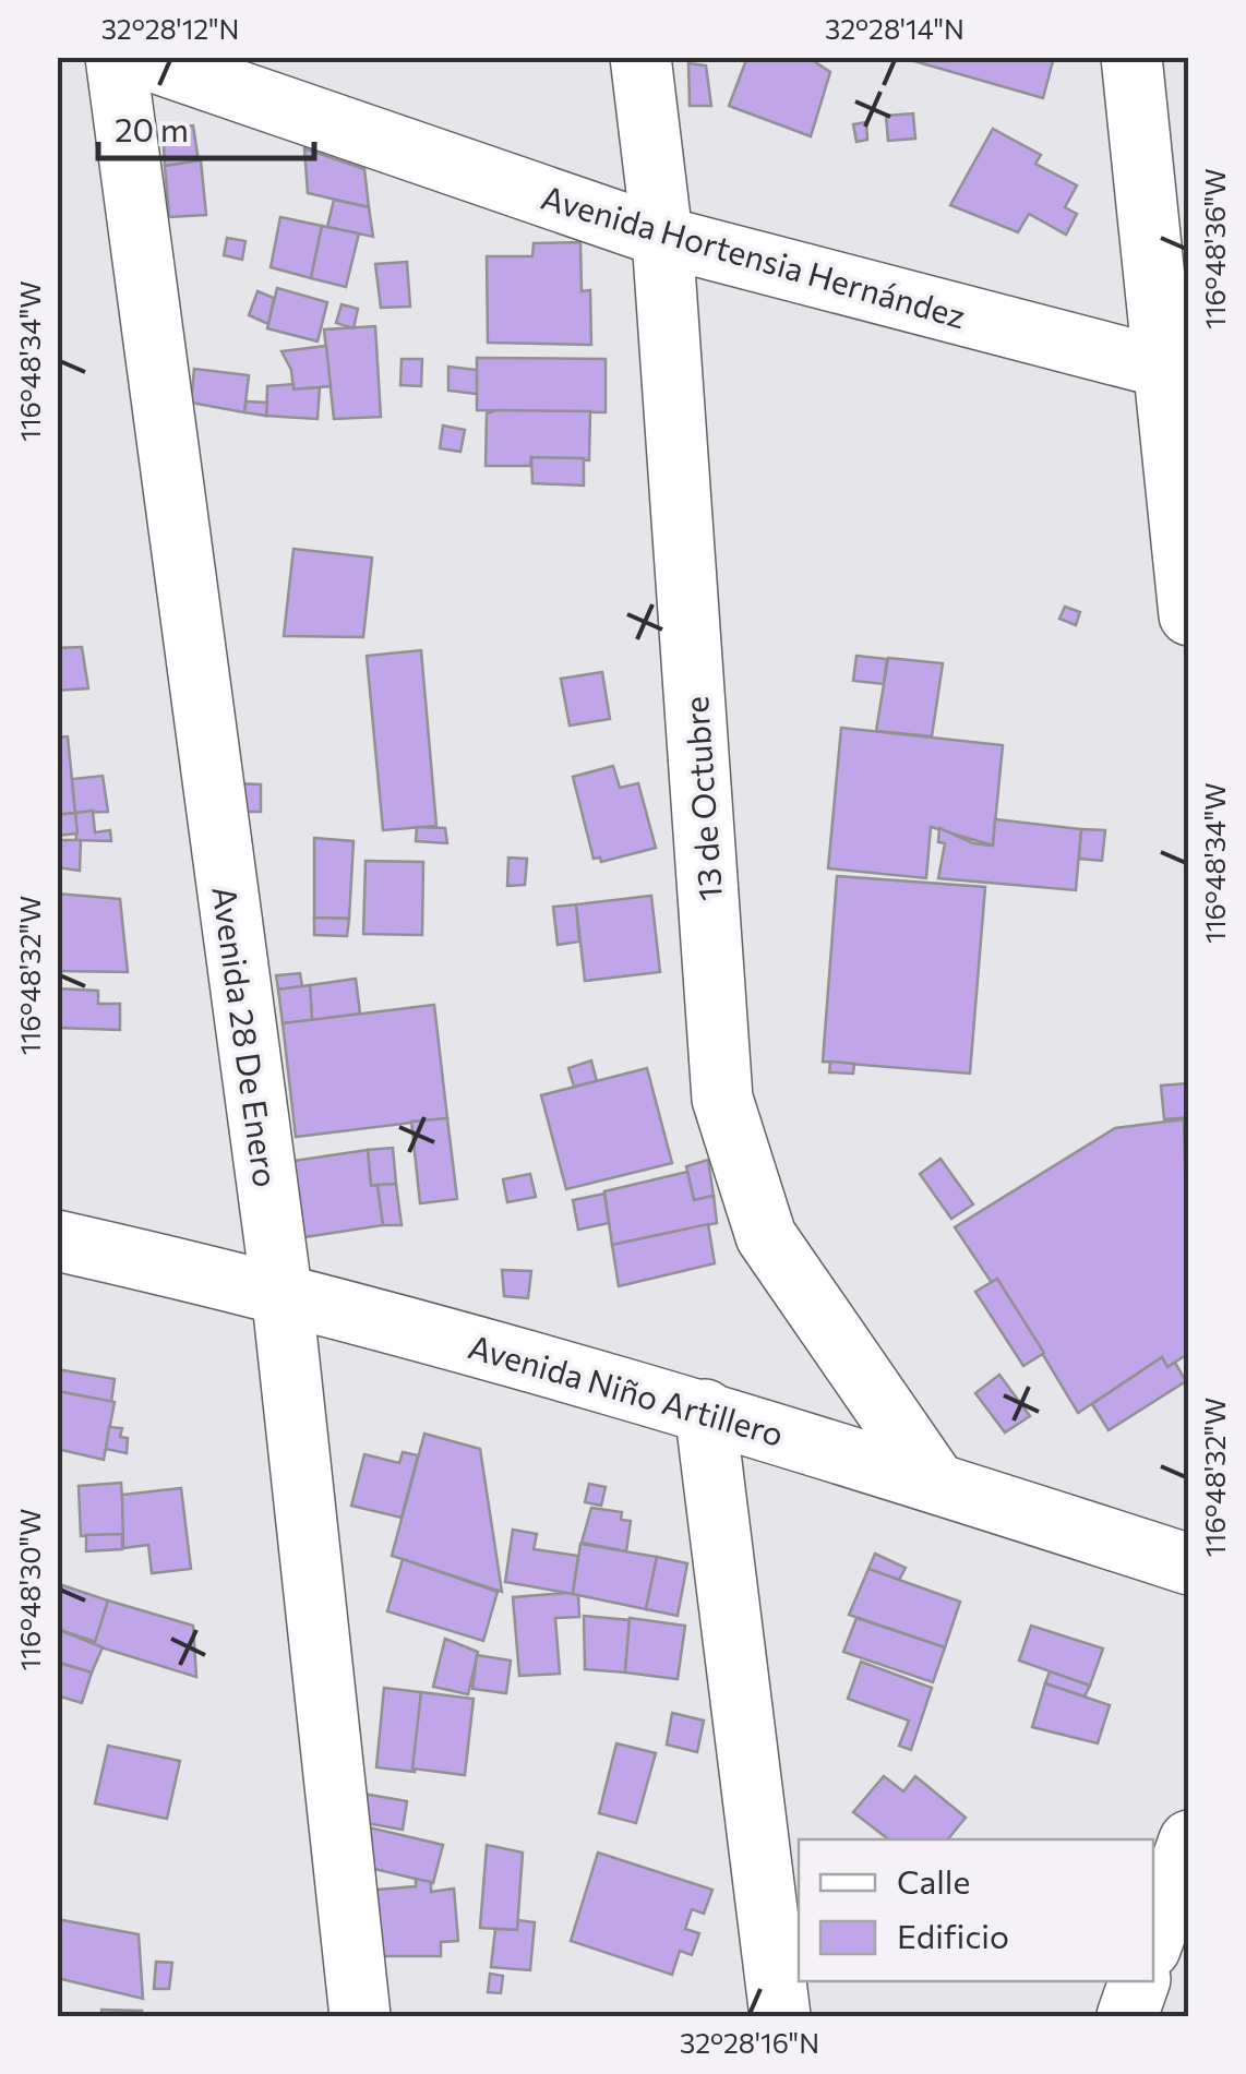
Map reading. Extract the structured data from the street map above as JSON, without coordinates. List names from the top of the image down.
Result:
{
  "streets": {
    "street": [
      "Avenida Hortensia Hernández",
      "13 de Octubre",
      "Avenida 28 De Enero",
      "Avenida Niño Artillero"
    ]
  },
  "crossings": [
    ["Avenida Hortensia Hernández", "13 de Octubre"],
    ["13 de Octubre", "Avenida Niño Artillero"],
    ["Avenida 28 De Enero", "Avenida Niño Artillero"]
  ],
  "legend": ["Calle", "Edificio"],
  "scale_bar": "20 m",
  "coordinates": [
    "32°28'12\"N",
    "32°28'14\"N",
    "116°48'36\"W",
    "116°48'34\"W",
    "116°48'32\"W",
    "116°48'30\"W",
    "32°28'16\"N"
  ]
}
